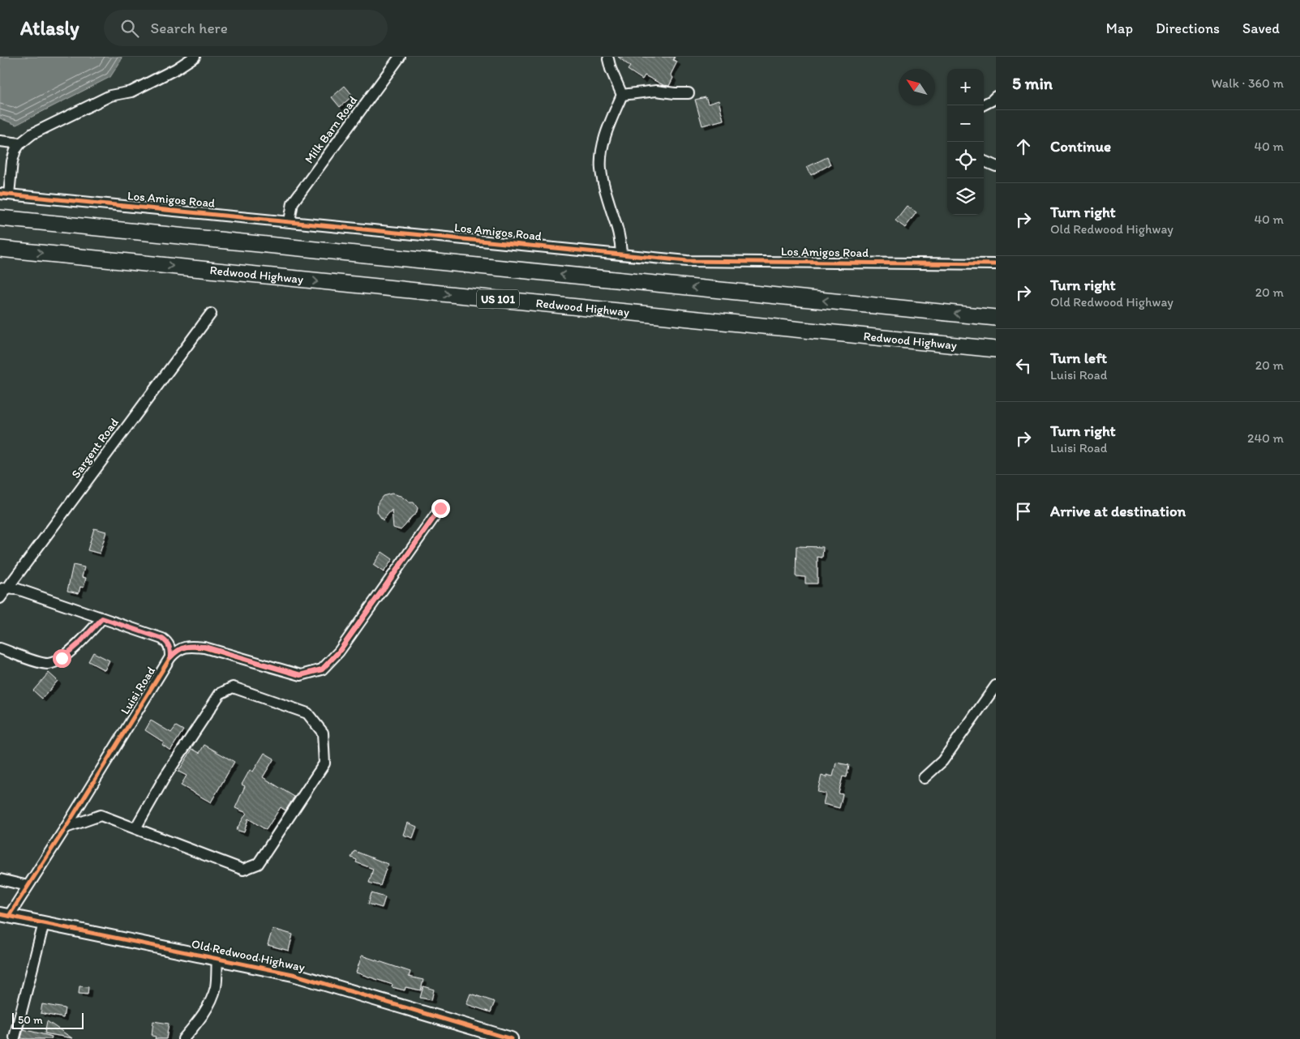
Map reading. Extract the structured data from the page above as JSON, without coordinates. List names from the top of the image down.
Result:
{
  "streets": {
    "highway": ["Redwood Highway", "US 101"],
    "main road": ["Old Redwood Highway"],
    "street": [
      "Milk Barn Road",
      "Los Amigos Road",
      "Sargent Road",
      "Luisi Road"
    ]
  },
  "crossings": [
    ["Milk Barn Road", "Los Amigos Road"],
    ["Luisi Road", "Old Redwood Highway"]
  ],
  "scale_bar": "50 m",
  "north": "top left",
  "page": {
    "header": "Atlasly",
    "search": "Search here",
    "nav": ["Map", "Directions", "Saved"],
    "heading": ["5 min", "Walk · 360 m"],
    "map_buttons": ["+", "−"],
    "list": [
      ["Continue", "40 m"],
      ["Turn right", "Old Redwood Highway", "40 m"],
      ["Turn right", "Old Redwood Highway", "20 m"],
      ["Turn left", "Luisi Road", "20 m"],
      ["Turn right", "Luisi Road", "240 m"],
      "Arrive at destination"
    ],
    "scale": "50 m"
  }
}
